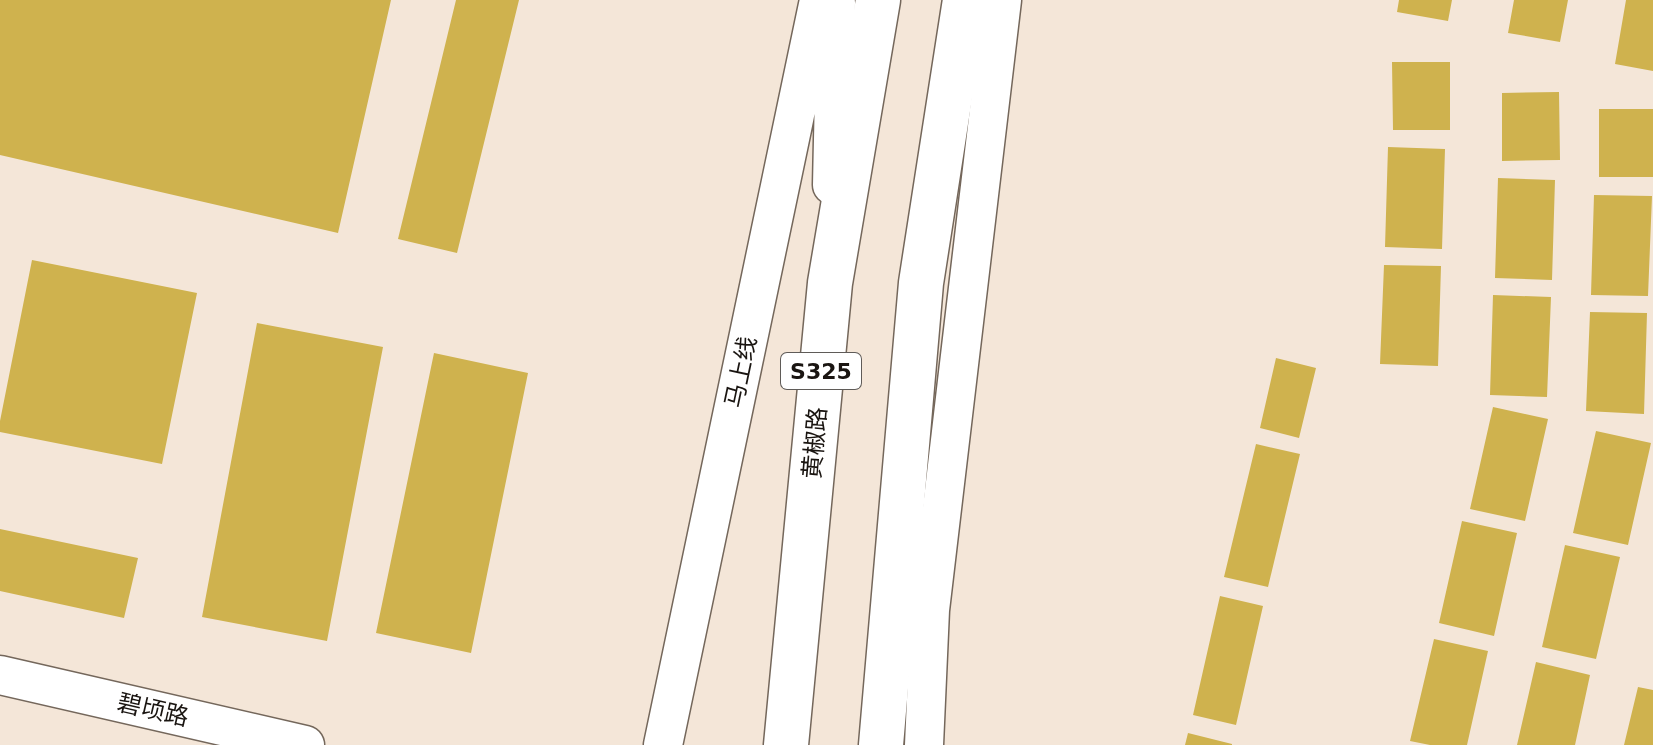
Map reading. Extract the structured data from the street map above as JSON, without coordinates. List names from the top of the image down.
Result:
{
  "streets": {
    "main road": ["S325", "黄椒路"],
    "street": ["马上线", "碧顷路"]
  }
}
